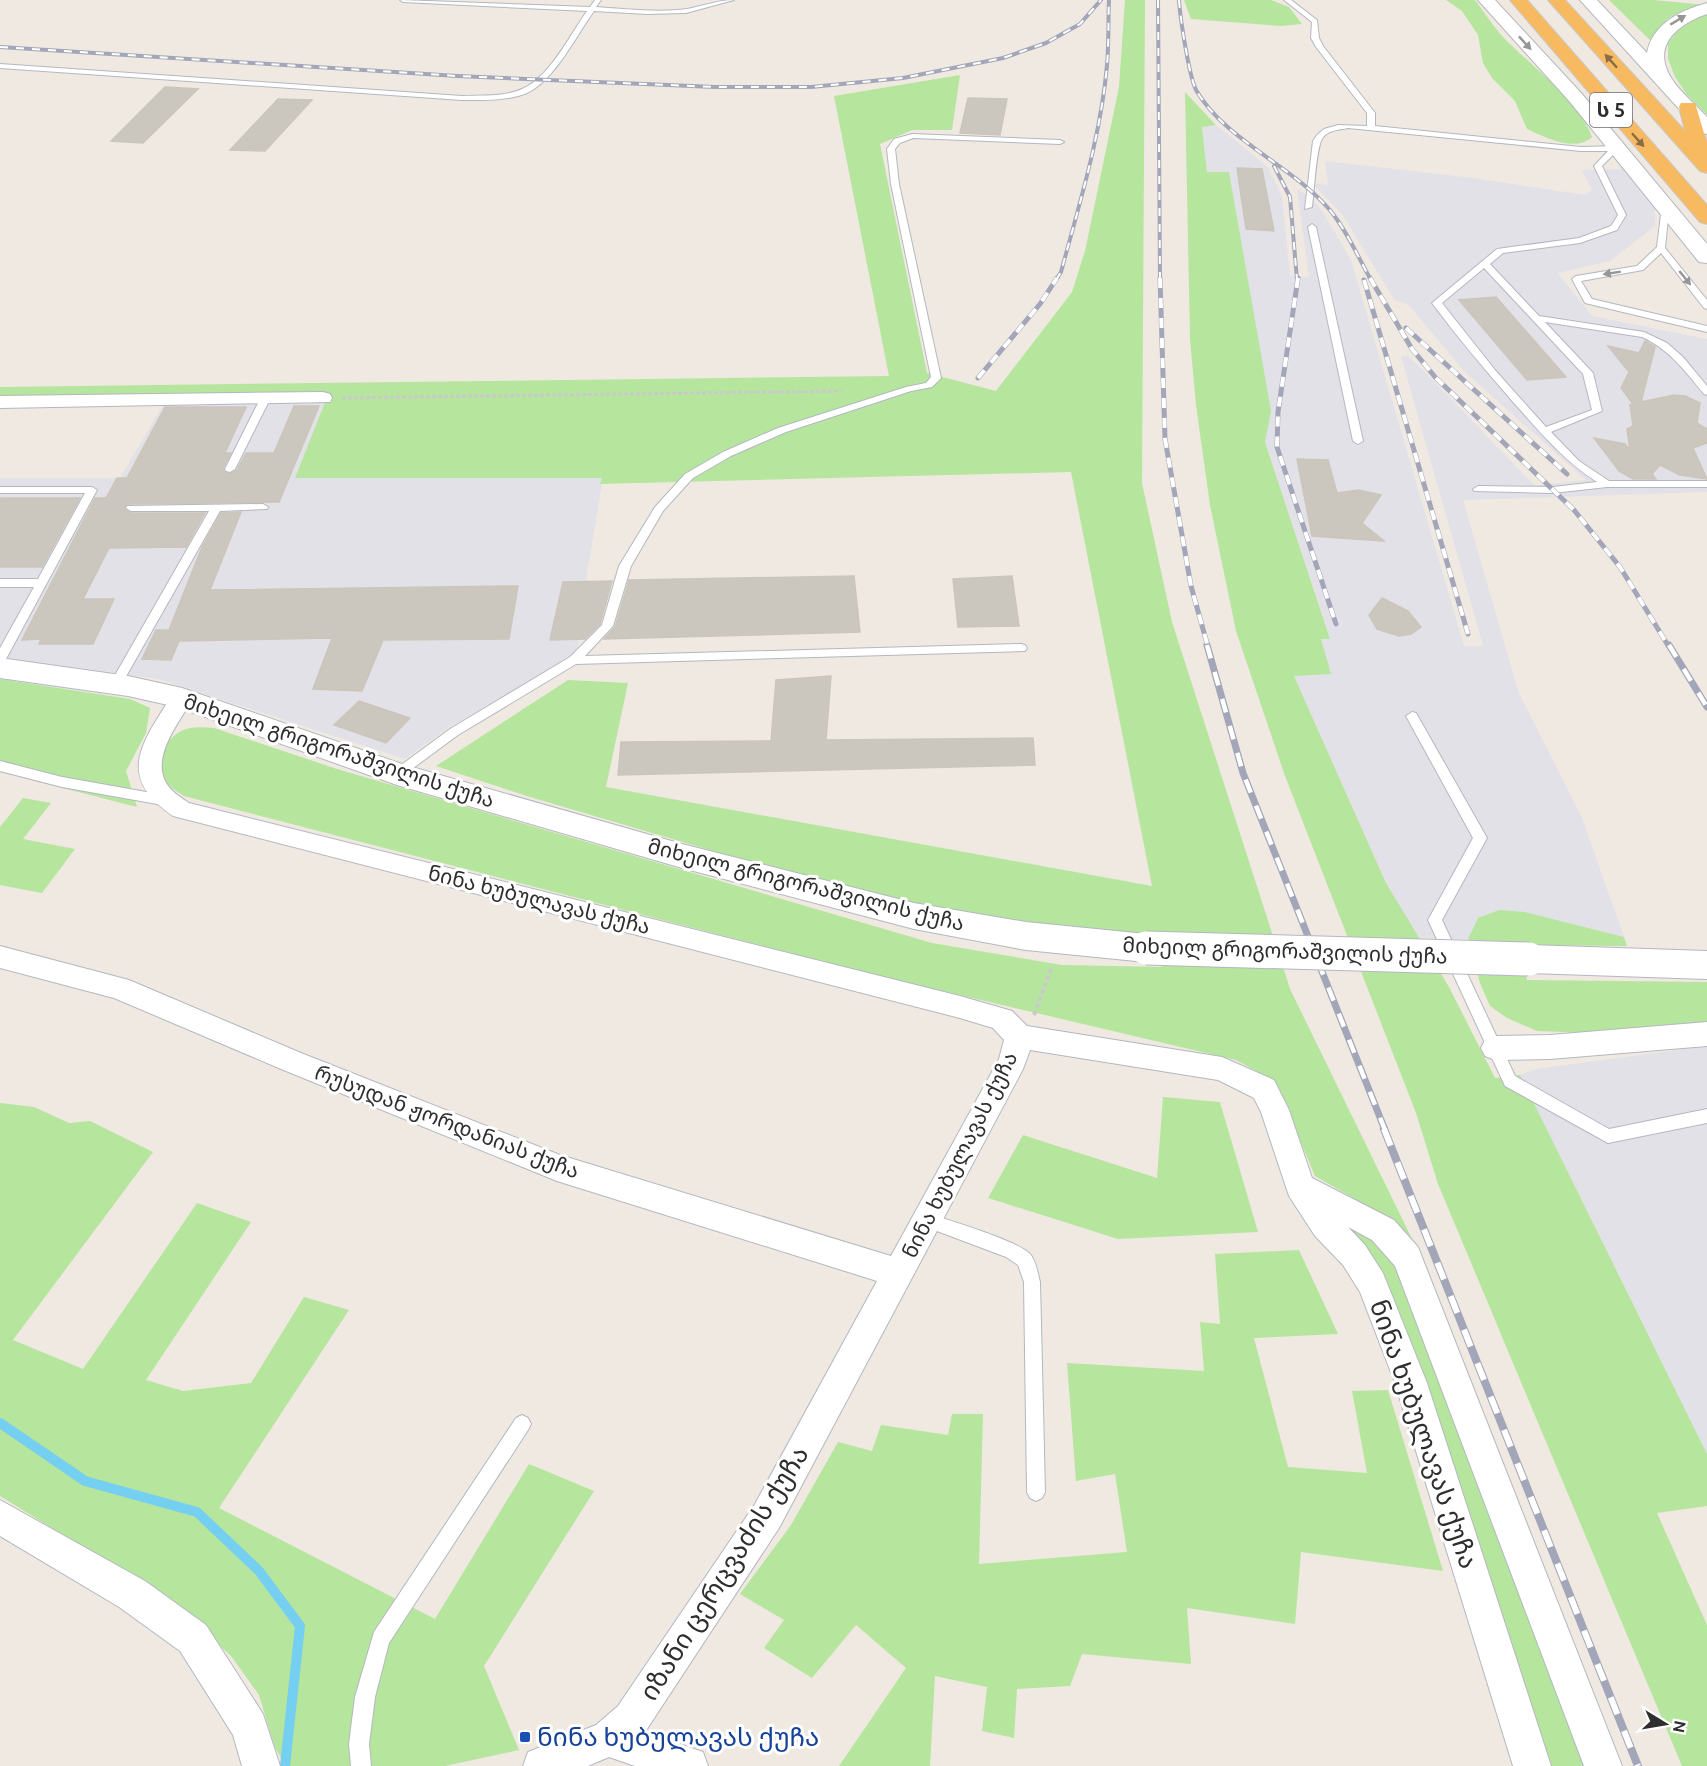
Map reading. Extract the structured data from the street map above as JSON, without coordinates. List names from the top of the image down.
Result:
{
  "streets": {
    "highway": ["ს 5"],
    "street": [
      "მიხეილ გრიგორაშვილის ქუჩა",
      "ნინა ხუბულავას ქუჩა",
      "რუსუდან ჟორდანიას ქუჩა",
      "იზანი ცერცვაძის ქუჩა"
    ]
  },
  "crossings": [
    ["ნინა ხუბულავას ქუჩა", "რუსუდან ჟორდანიას ქუჩა"],
    ["ნინა ხუბულავას ქუჩა", "იზანი ცერცვაძის ქუჩა"],
    ["რუსუდან ჟორდანიას ქუჩა", "იზანი ცერცვაძის ქუჩა"]
  ],
  "places": {
    "transit": ["ნინა ხუბულავას ქუჩა"]
  },
  "north": "right"
}
